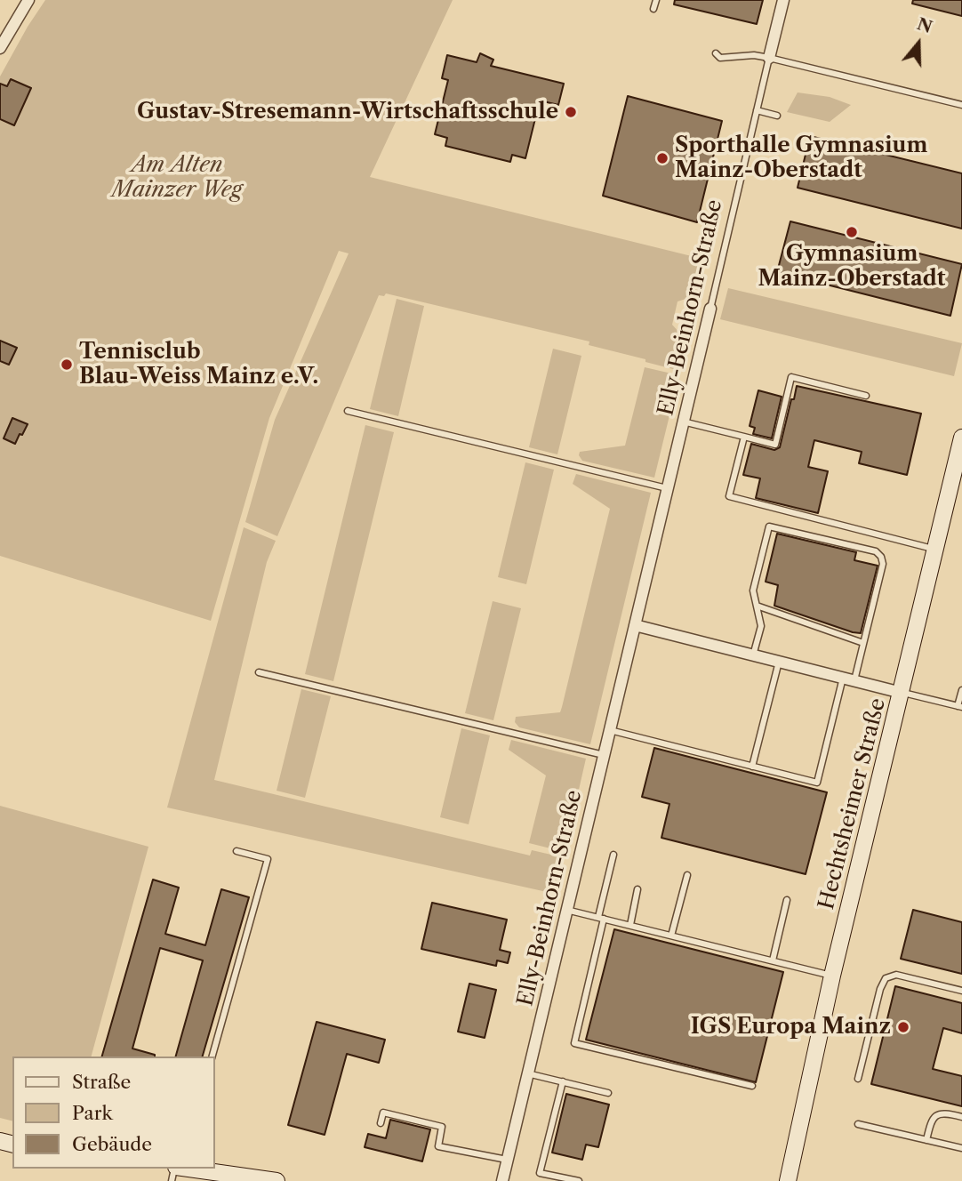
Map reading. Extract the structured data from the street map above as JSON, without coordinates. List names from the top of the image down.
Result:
{
  "streets": {
    "street": ["Elly-Beinhorn-Straße", "Hechtsheimer Straße"]
  },
  "parks": ["Am Alten Mainzer Weg"],
  "places": [
    "Gustav-Stresemann-Wirtschaftsschule",
    "Sporthalle Gymnasium Mainz-Oberstadt",
    "Gymnasium Mainz-Oberstadt",
    "Tennisclub Blau-Weiss Mainz e.V.",
    "IGS Europa Mainz"
  ],
  "legend": ["Straße", "Park", "Gebäude"],
  "north": "top"
}
